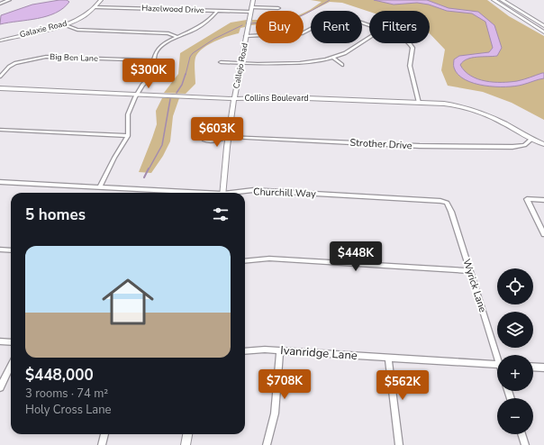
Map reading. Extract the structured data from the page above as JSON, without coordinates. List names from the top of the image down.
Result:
{
  "streets": {
    "street": [
      "Hazelwood Drive",
      "Galaxie Road",
      "Big Ben Lane",
      "Callejo Road",
      "Collins Boulevard",
      "Strother Drive",
      "Churchill Way",
      "Wyrick Lane",
      "Ivanridge Lane"
    ]
  },
  "crossings": [
    ["Hazelwood Drive", "Galaxie Road"],
    ["Hazelwood Drive", "Callejo Road"],
    ["Callejo Road", "Collins Boulevard"],
    ["Callejo Road", "Strother Drive"],
    ["Collins Boulevard", "Strother Drive"],
    ["Churchill Way", "Wyrick Lane"]
  ],
  "page": {
    "chip": ["Buy", "Rent", "Filters"],
    "price": [
      "$300K",
      "$603K",
      "$448K",
      "$708K",
      "$562K"
    ],
    "heading": "5 homes",
    "list": [
      {
        "name": "$448,000",
        "note": "3 rooms · 74 m² · Holy Cross Lane"
      }
    ],
    "map_buttons": ["+", "−"]
  }
}
